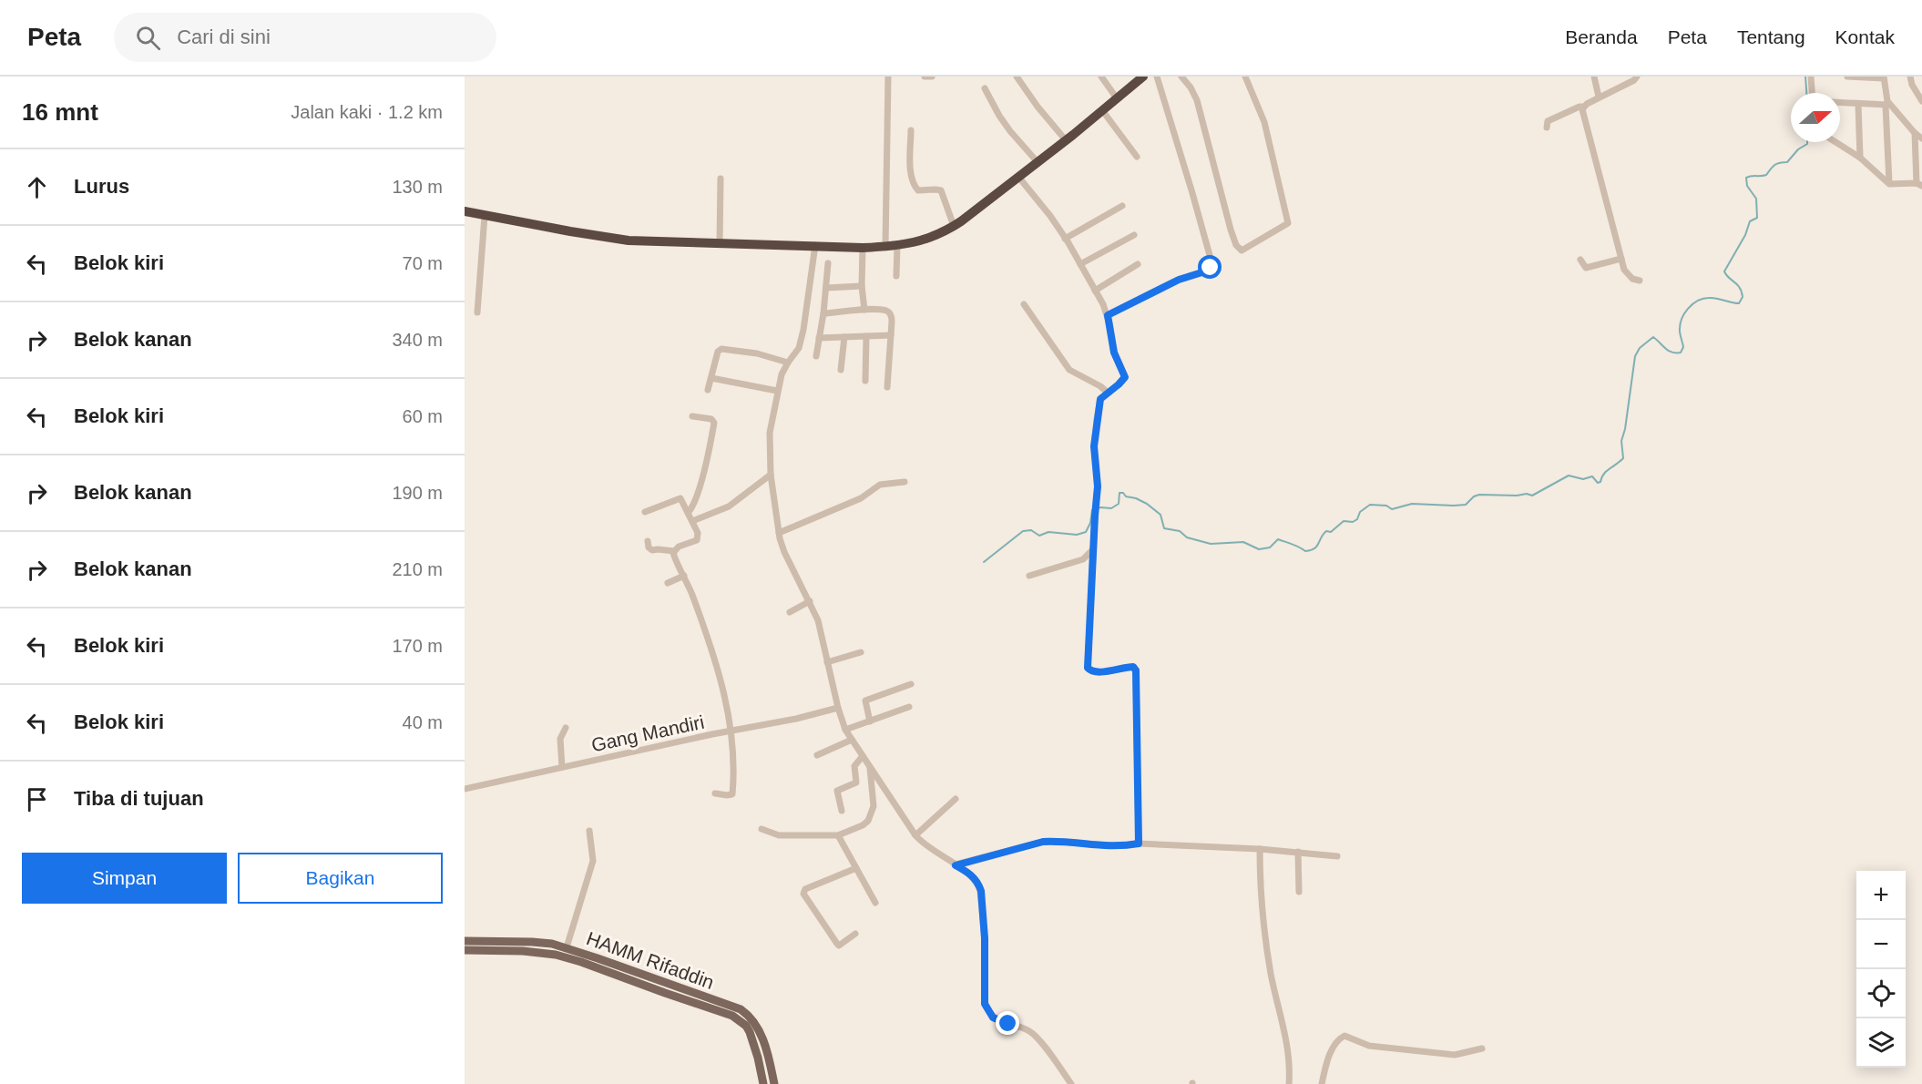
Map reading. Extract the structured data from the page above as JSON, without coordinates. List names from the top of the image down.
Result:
{
  "streets": {
    "main road": ["HAMM Rifaddin"],
    "street": ["Gang Mandiri"]
  },
  "north": "right",
  "page": {
    "header": "Peta",
    "search": "Cari di sini",
    "nav": [
      "Beranda",
      "Peta",
      "Tentang",
      "Kontak"
    ],
    "heading": ["16 mnt", "Jalan kaki · 1.2 km"],
    "list": [
      ["Lurus", "130 m"],
      ["Belok kiri", "70 m"],
      ["Belok kanan", "340 m"],
      ["Belok kiri", "60 m"],
      ["Belok kanan", "190 m"],
      ["Belok kanan", "210 m"],
      ["Belok kiri", "170 m"],
      ["Belok kiri", "40 m"],
      "Tiba di tujuan"
    ],
    "buttons": ["Simpan", "Bagikan"],
    "map_buttons": ["+", "−"]
  }
}
